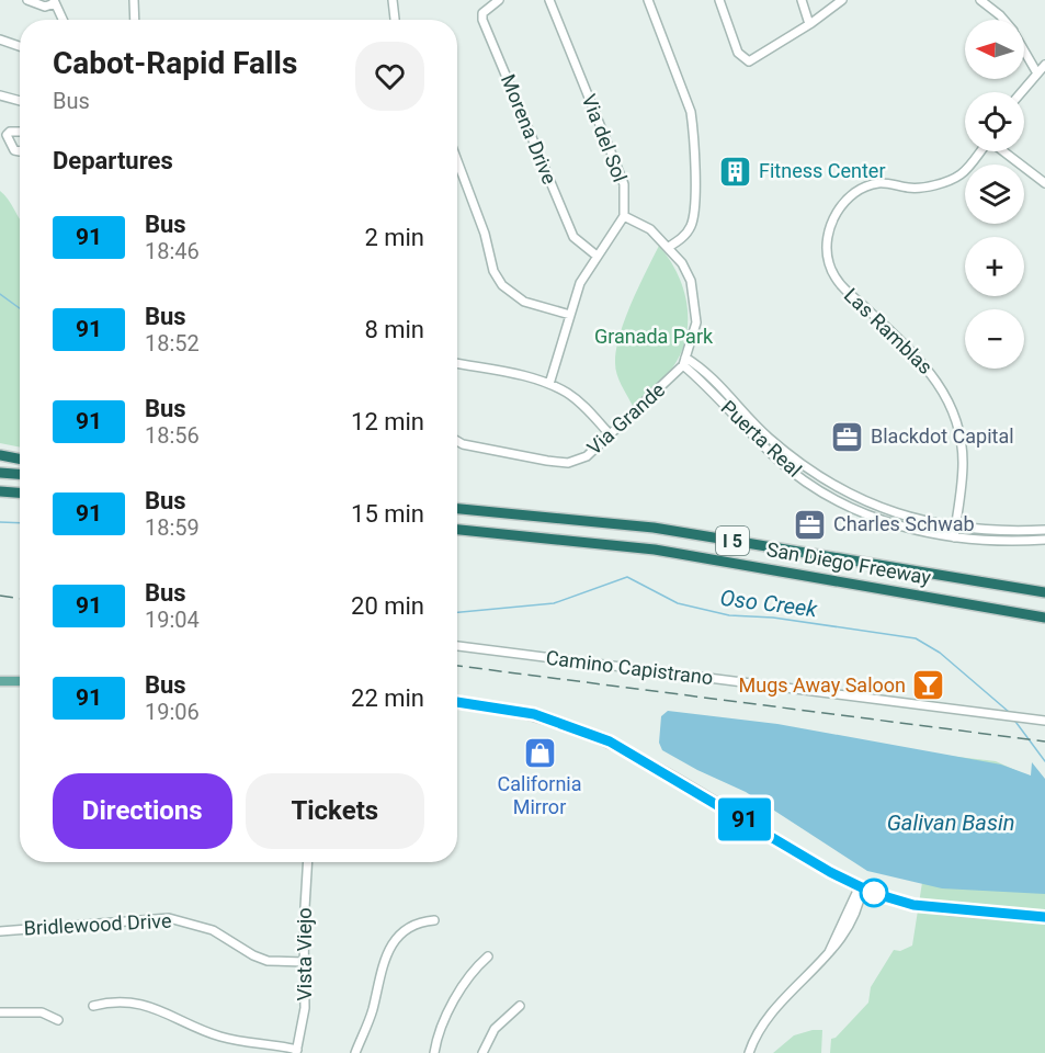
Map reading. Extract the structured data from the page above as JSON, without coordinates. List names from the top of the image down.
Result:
{
  "streets": {
    "highway": ["I 5", "San Diego Freeway"],
    "street": [
      "Morena Drive",
      "Via del Sol",
      "Las Ramblas",
      "Via Grande",
      "Puerta Real",
      "Camino Capistrano",
      "Bridlewood Drive",
      "Vista Viejo"
    ]
  },
  "crossings": [
    ["Las Ramblas", "Puerta Real"],
    ["Via Grande", "Puerta Real"],
    ["Bridlewood Drive", "Vista Viejo"]
  ],
  "water": ["Oso Creek", "Galivan Basin"],
  "parks": ["Granada Park"],
  "places": {
    "building": ["Fitness Center"],
    "office": ["Blackdot Capital", "Charles Schwab"],
    "bar": ["Mugs Away Saloon"],
    "shop": ["California Mirror"]
  },
  "lines": ["bus line 91"],
  "north": "left",
  "page": {
    "on_map": "91",
    "map_buttons": ["+", "−"],
    "heading": [
      ["Cabot-Rapid Falls", "Bus"],
      "Departures"
    ],
    "list": [
      {
        "mark": "91",
        "name": "Bus",
        "note": "18:46",
        "value": "2 min"
      },
      {
        "mark": "91",
        "name": "Bus",
        "note": "18:52",
        "value": "8 min"
      },
      {
        "mark": "91",
        "name": "Bus",
        "note": "18:56",
        "value": "12 min"
      },
      {
        "mark": "91",
        "name": "Bus",
        "note": "18:59",
        "value": "15 min"
      },
      {
        "mark": "91",
        "name": "Bus",
        "note": "19:04",
        "value": "20 min"
      },
      {
        "mark": "91",
        "name": "Bus",
        "note": "19:06",
        "value": "22 min"
      }
    ],
    "buttons": ["Directions", "Tickets"]
  }
}
